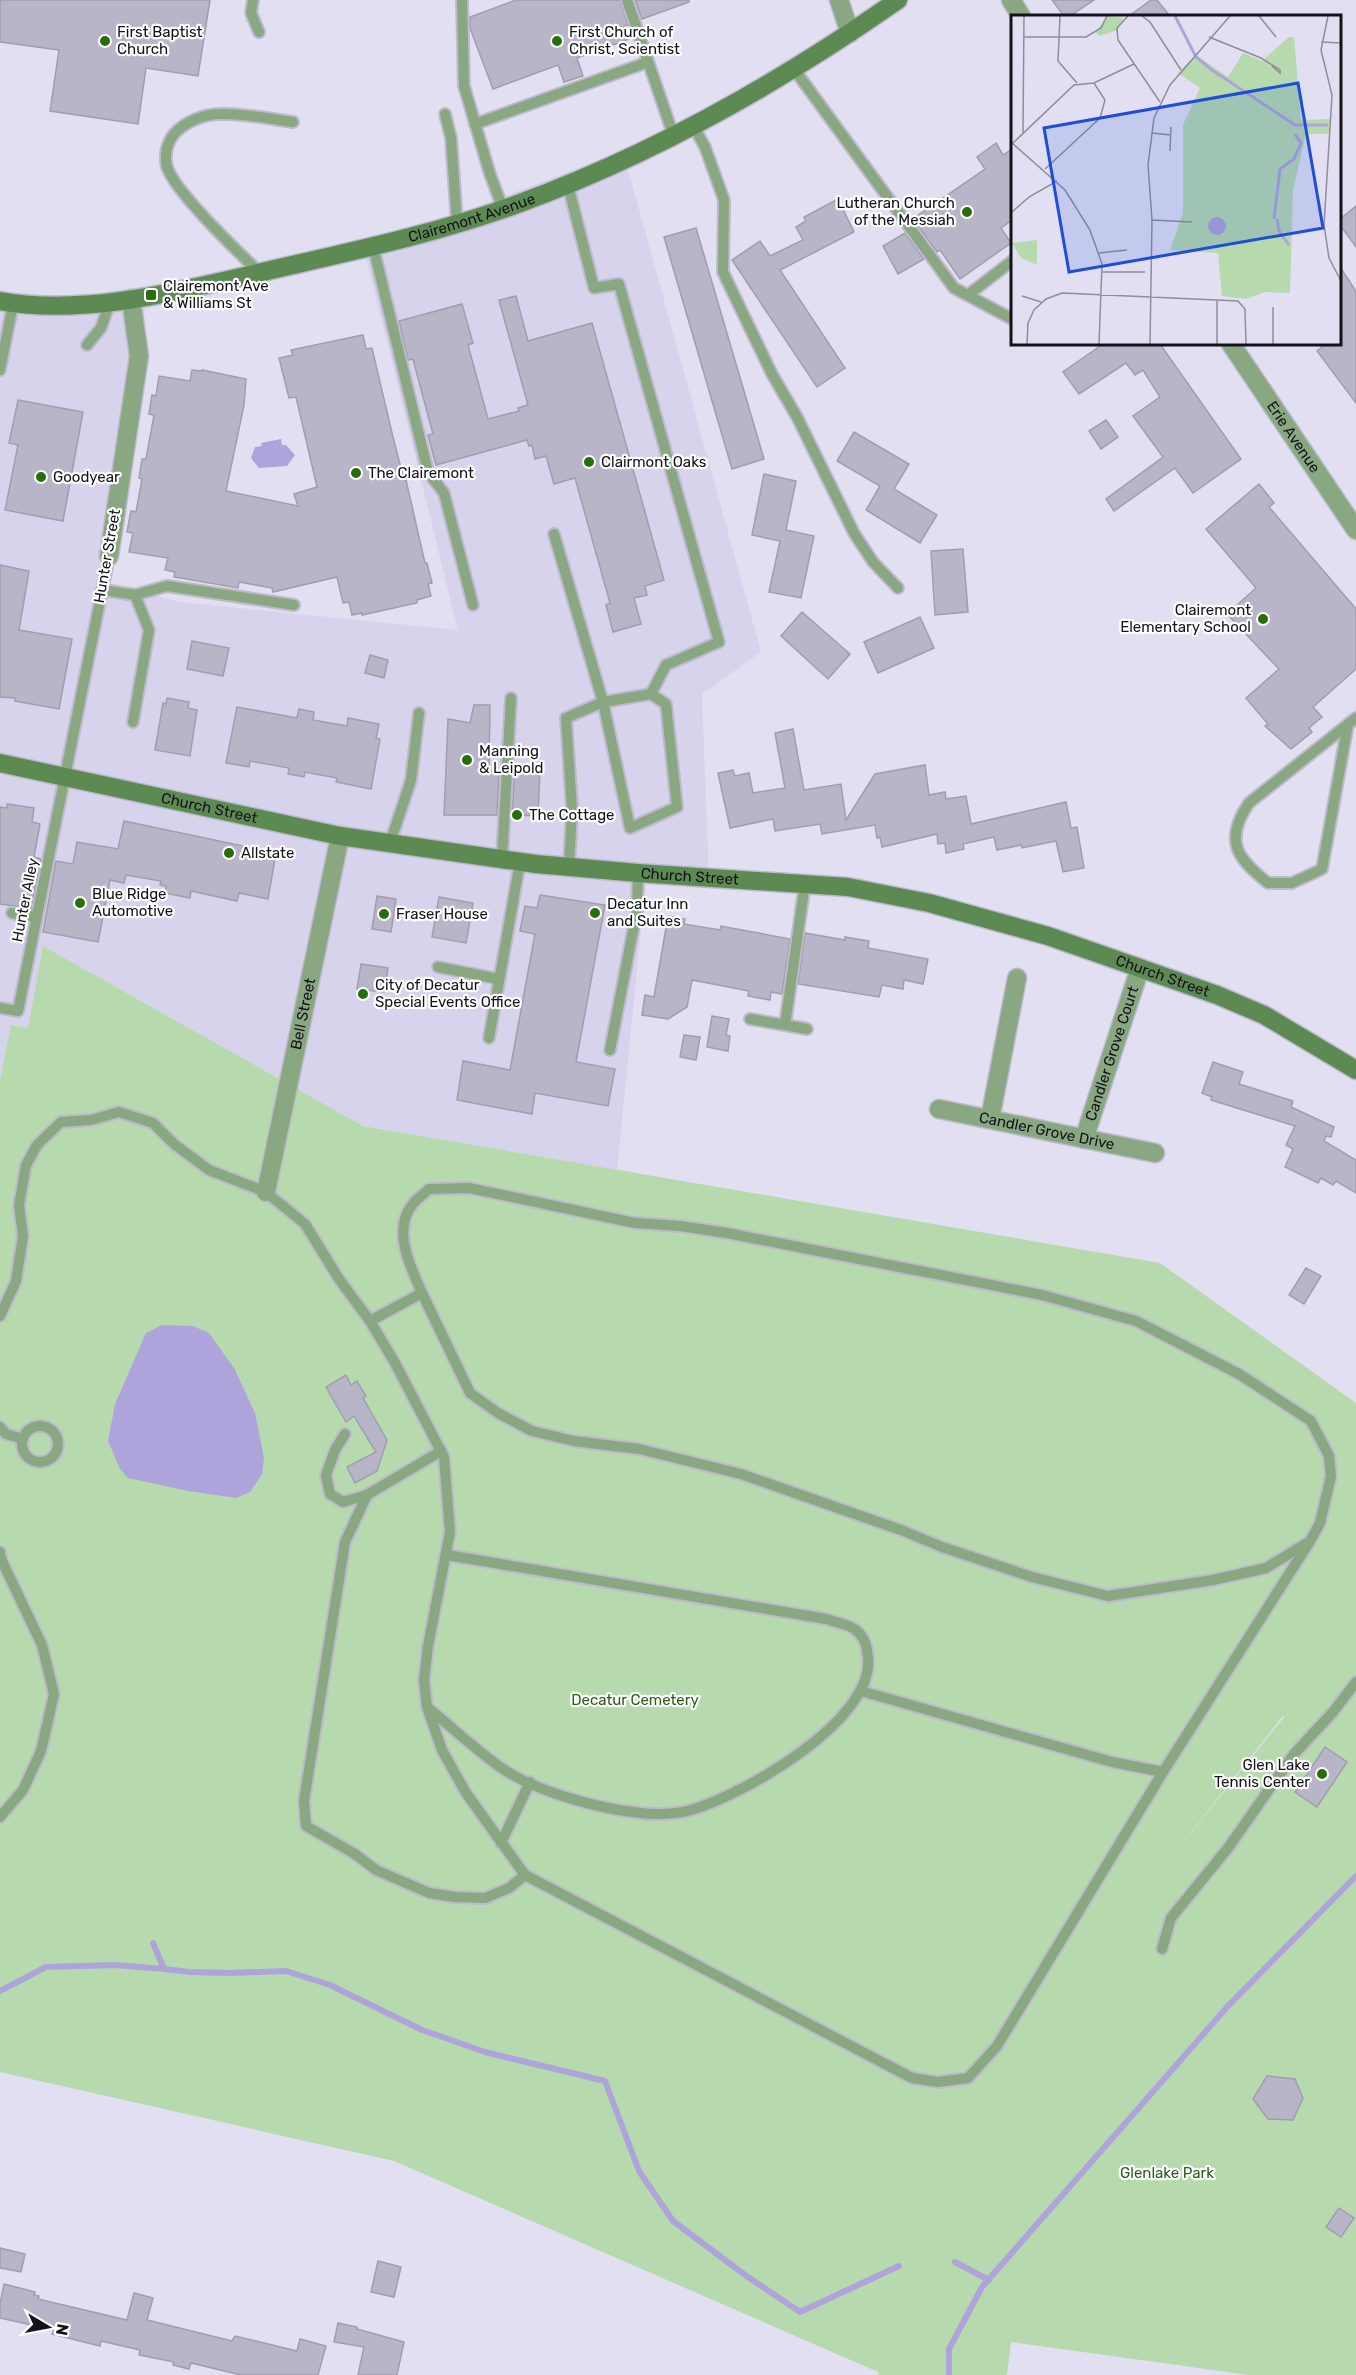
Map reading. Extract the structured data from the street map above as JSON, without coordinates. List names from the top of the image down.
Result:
{
  "streets": {
    "main road": ["Clairemont Avenue", "Church Street"],
    "street": [
      "Erie Avenue",
      "Hunter Street",
      "Bell Street",
      "Candler Grove Court",
      "Candler Grove Drive"
    ],
    "lane": ["Hunter Alley"]
  },
  "crossings": [
    ["Clairemont Avenue", "Hunter Street"],
    ["Hunter Street", "Church Street"],
    ["Hunter Street", "Hunter Alley"],
    ["Church Street", "Hunter Alley"],
    ["Church Street", "Bell Street"],
    ["Church Street", "Candler Grove Court"],
    ["Candler Grove Court", "Candler Grove Drive"]
  ],
  "parks": ["Decatur Cemetery", "Glenlake Park"],
  "places": {
    "other": [
      "First Baptist Church",
      "First Church of Christ, Scientist",
      "Lutheran Church of the Messiah",
      "Clairmont Oaks",
      "The Clairemont",
      "Goodyear",
      "Clairemont Elementary School",
      "Manning & Leipold",
      "The Cottage",
      "Allstate",
      "Blue Ridge Automotive",
      "Decatur Inn and Suites",
      "Fraser House",
      "City of Decatur Special Events Office",
      "Glen Lake Tennis Center"
    ],
    "transit": ["Clairemont Ave & Williams St"]
  },
  "north": "right"
}
